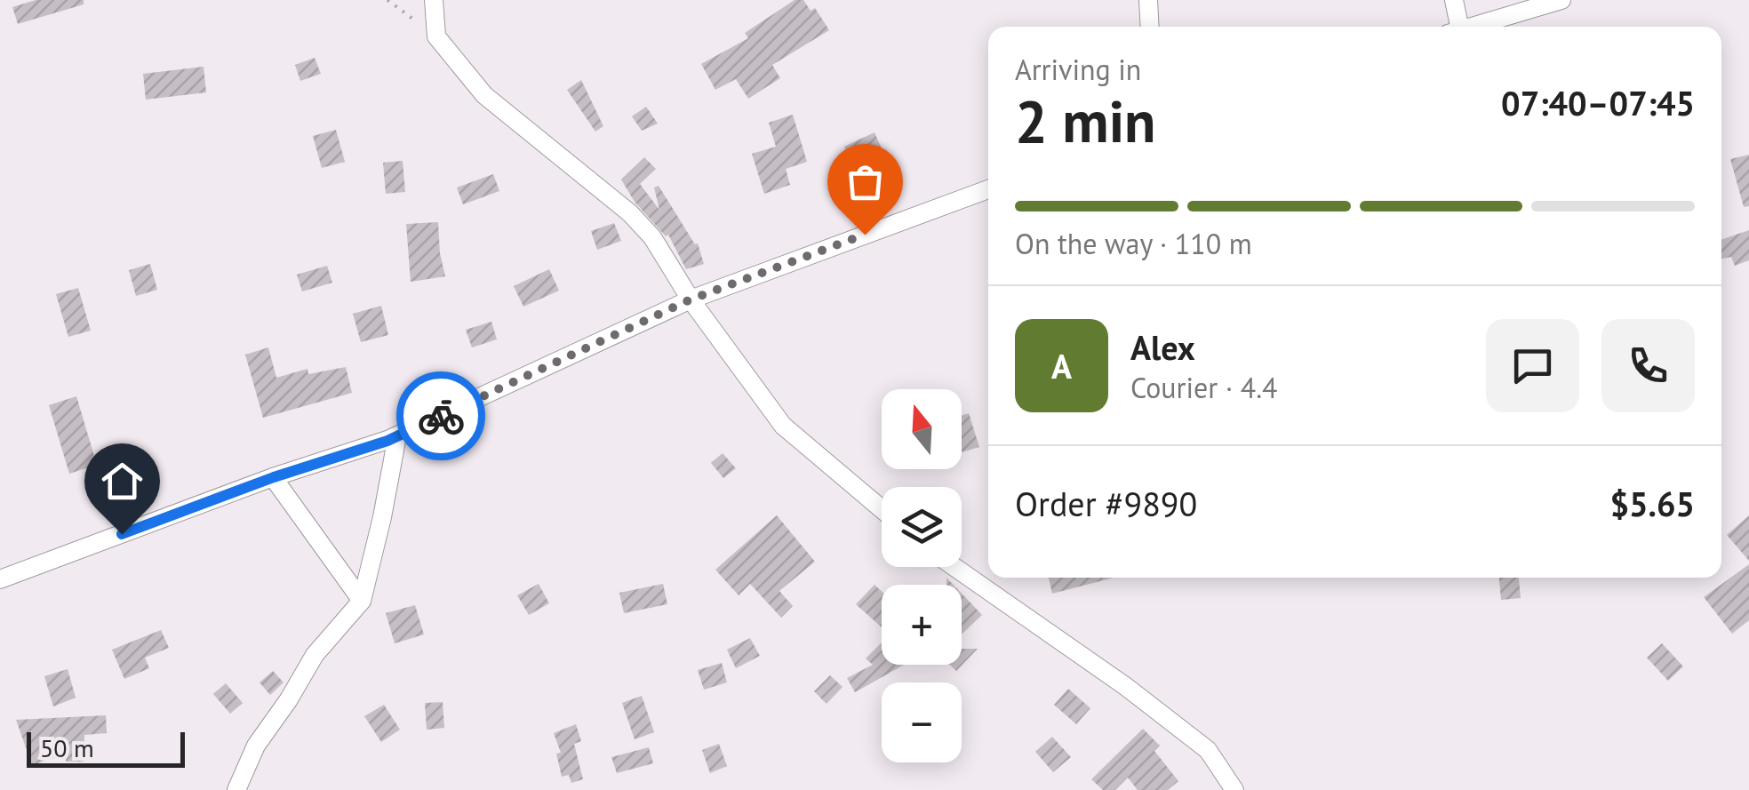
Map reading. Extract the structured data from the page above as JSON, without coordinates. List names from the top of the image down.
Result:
{
  "scale_bar": "50 m",
  "north": "top",
  "page": {
    "heading": ["2 min", "Arriving in", "07:40–07:45"],
    "panel": [
      "Alex",
      "Courier · 4.4",
      "Order #9890",
      "$5.65"
    ],
    "bar": "On the way · 110 m",
    "round": "A",
    "map_buttons": ["+", "−"],
    "scale": "50 m"
  }
}
